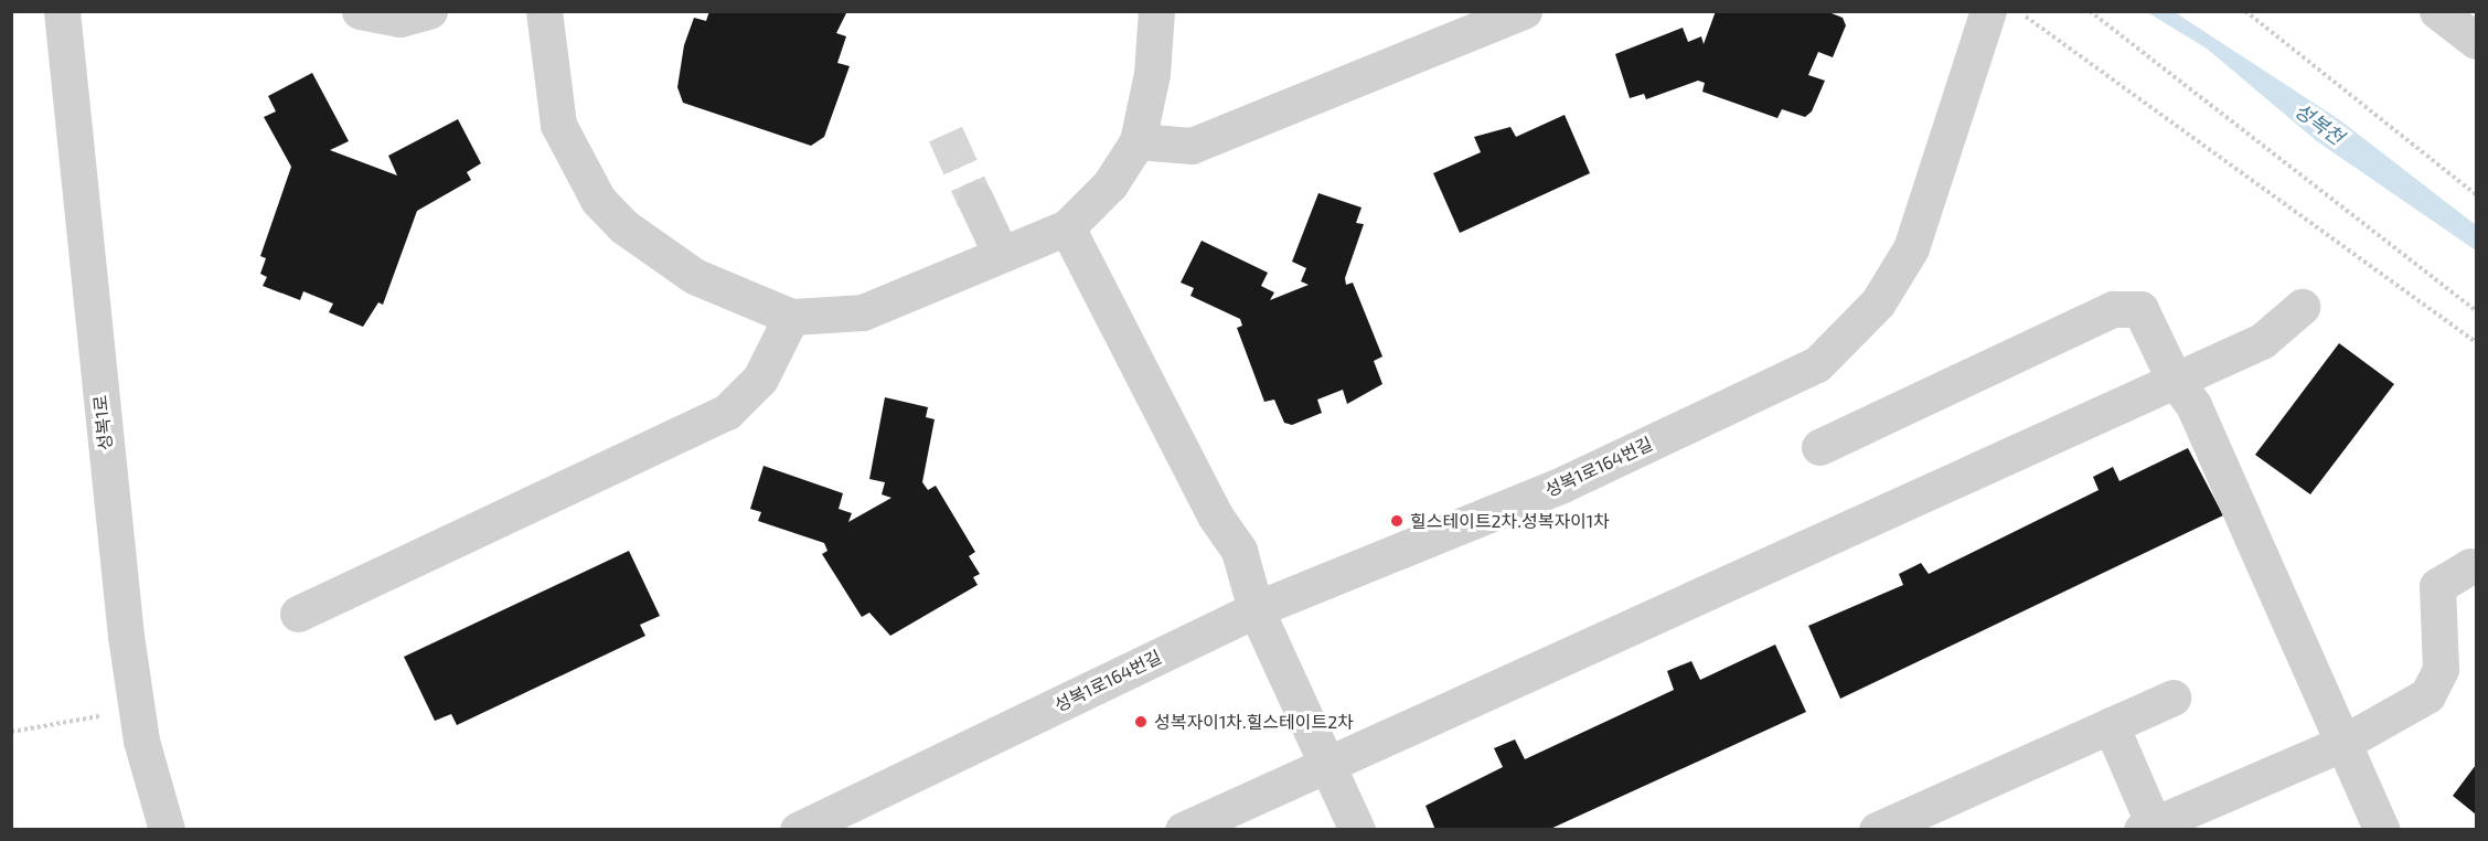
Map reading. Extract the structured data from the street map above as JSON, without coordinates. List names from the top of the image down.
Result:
{
  "streets": {
    "street": ["성복1로", "성복1로164번길"]
  },
  "water": ["성복천"],
  "places": ["힐스테이트2차.성복자이1차", "성복자이1차.힐스테이트2차"]
}
